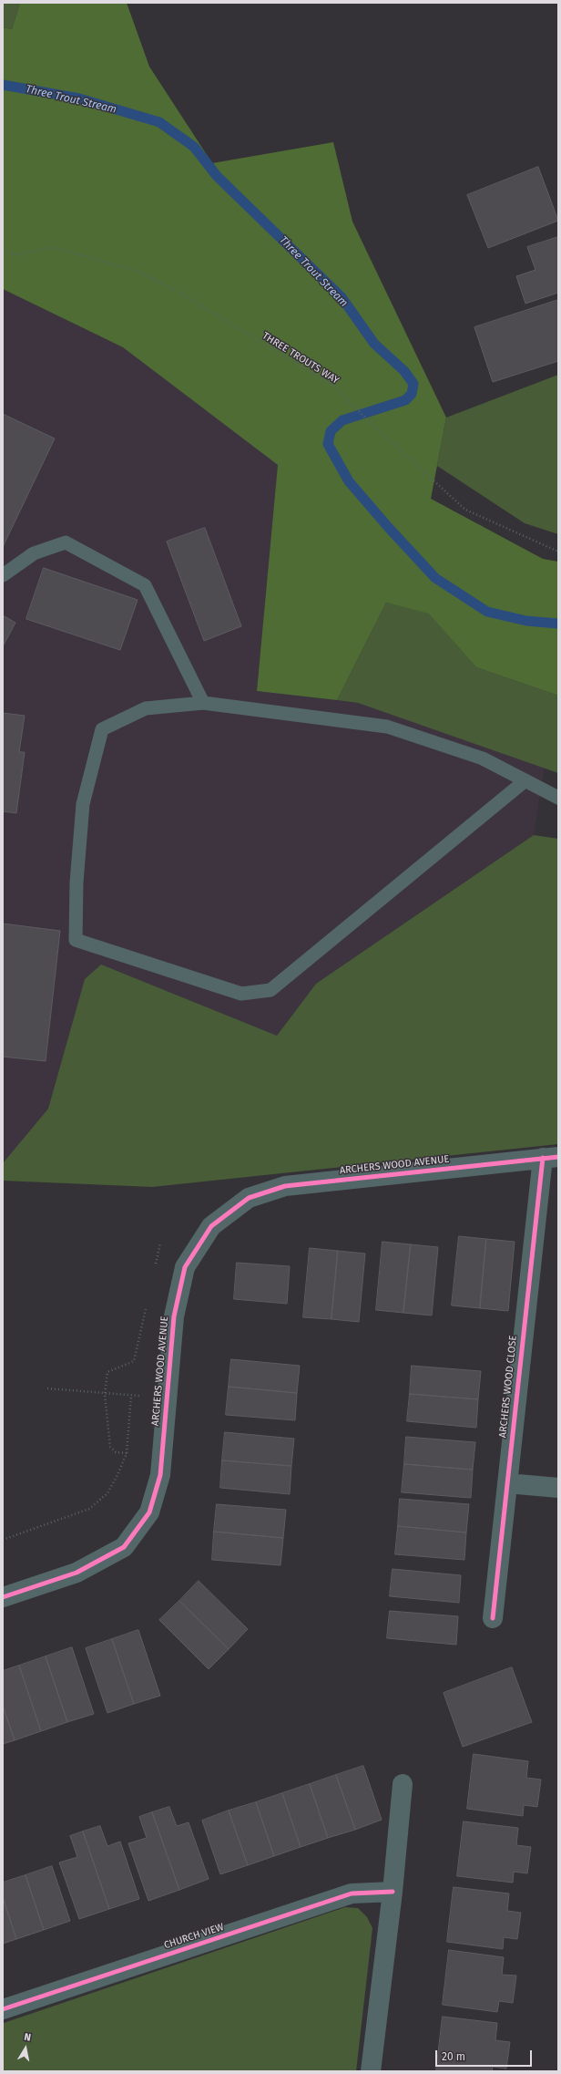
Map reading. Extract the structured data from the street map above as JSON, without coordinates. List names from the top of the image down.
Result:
{
  "streets": {
    "street": ["ARCHERS WOOD AVENUE", "ARCHERS WOOD CLOSE", "CHURCH VIEW"],
    "path": ["THREE TROUTS WAY"]
  },
  "crossings": [
    ["ARCHERS WOOD AVENUE", "ARCHERS WOOD CLOSE"]
  ],
  "water": ["Three Trout Stream"],
  "scale_bar": "20 m",
  "north": "top"
}
